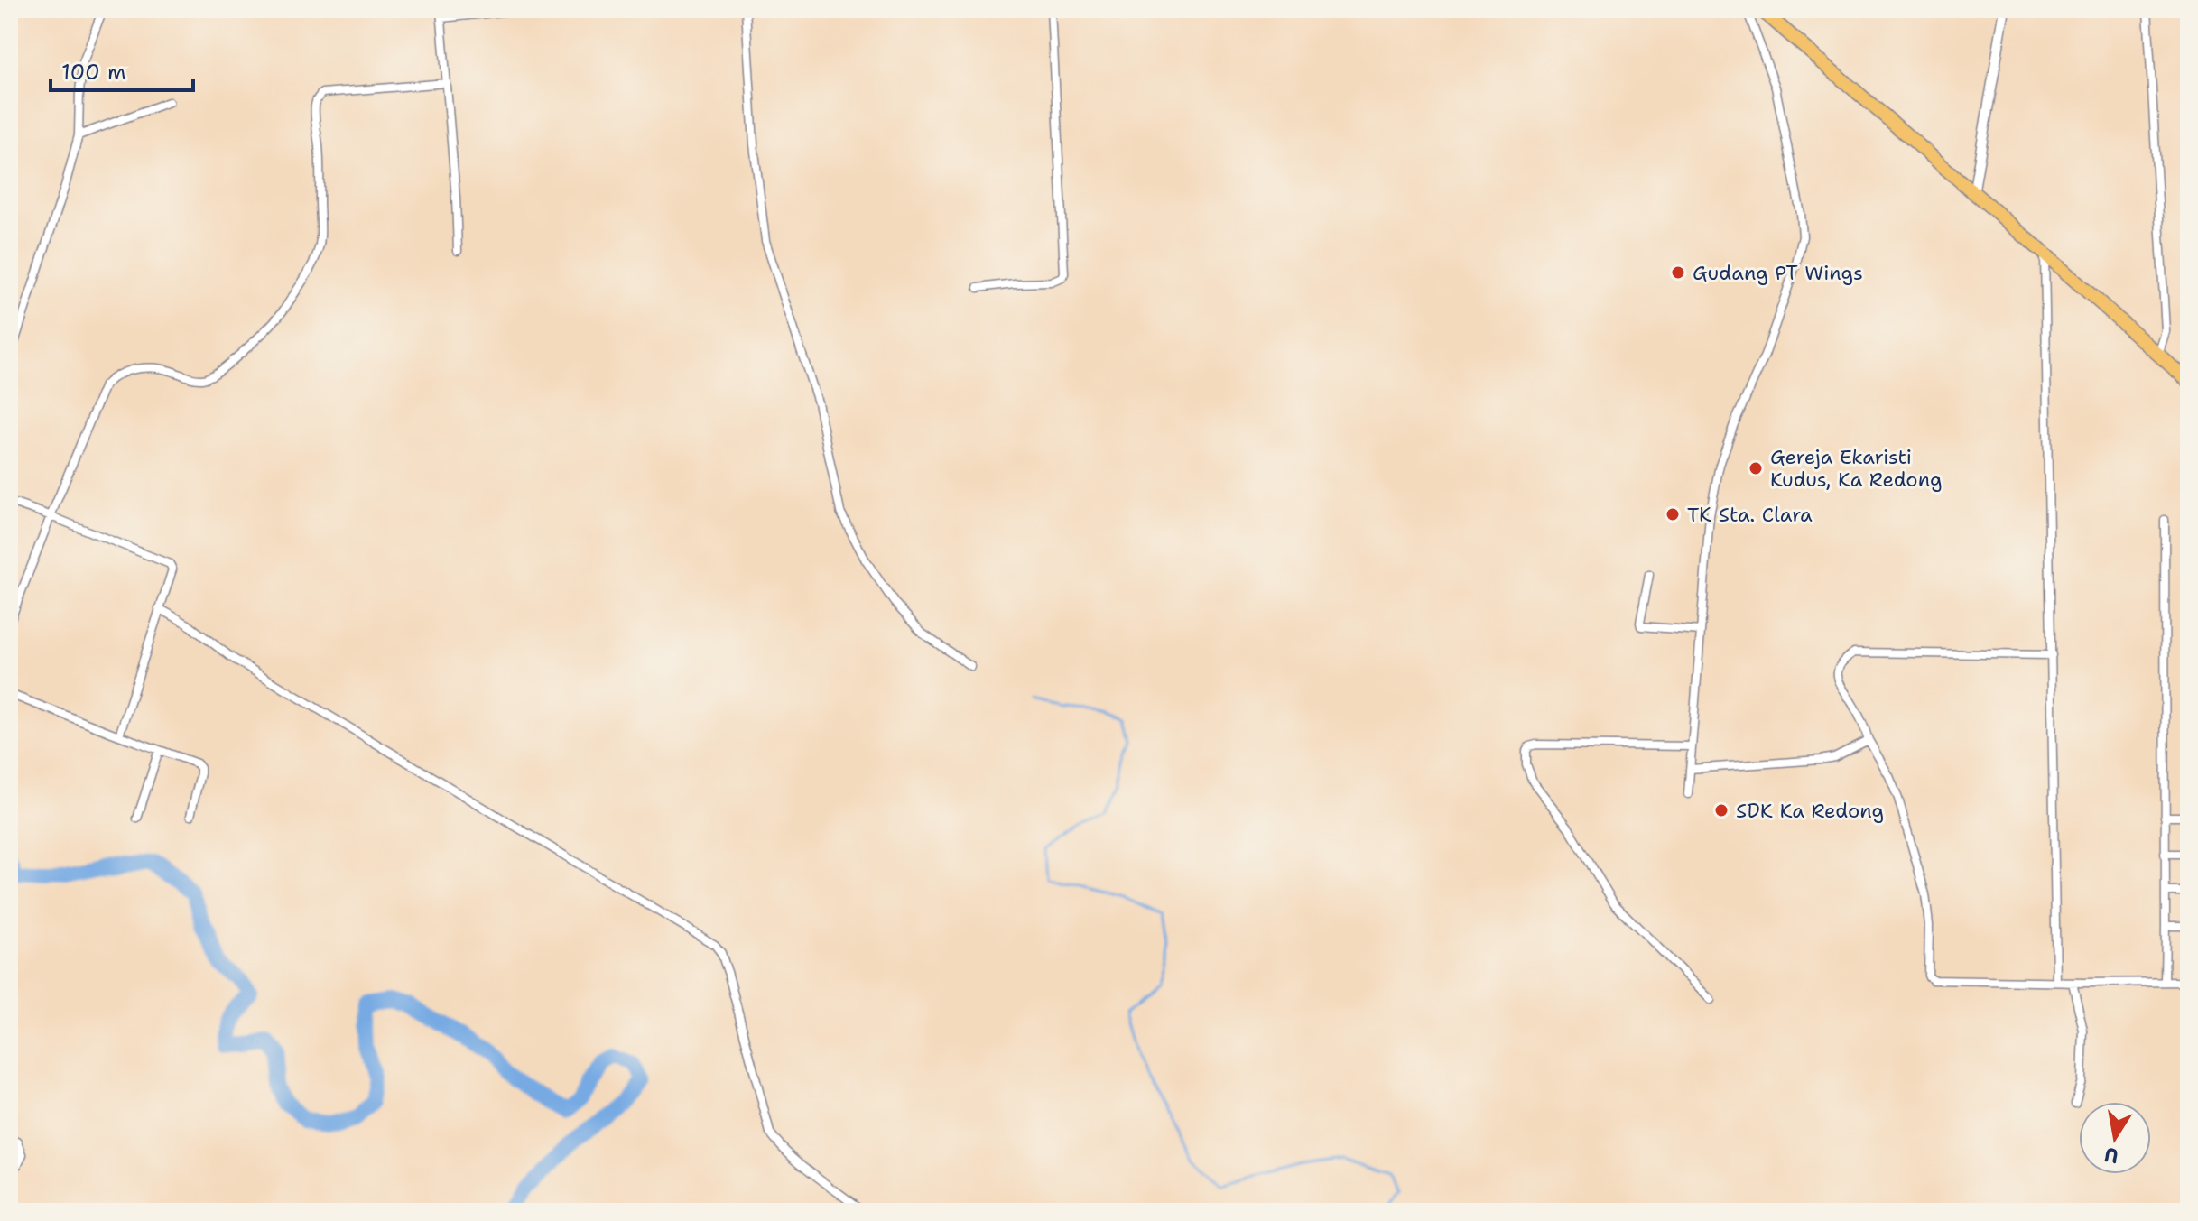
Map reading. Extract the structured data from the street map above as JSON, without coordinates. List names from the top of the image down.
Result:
{
  "places": [
    "Gudang PT Wings",
    "Gereja Ekaristi Kudus, Ka Redong",
    "TK Sta. Clara",
    "SDK Ka Redong"
  ],
  "scale_bar": "100 m",
  "north": "bottom"
}
